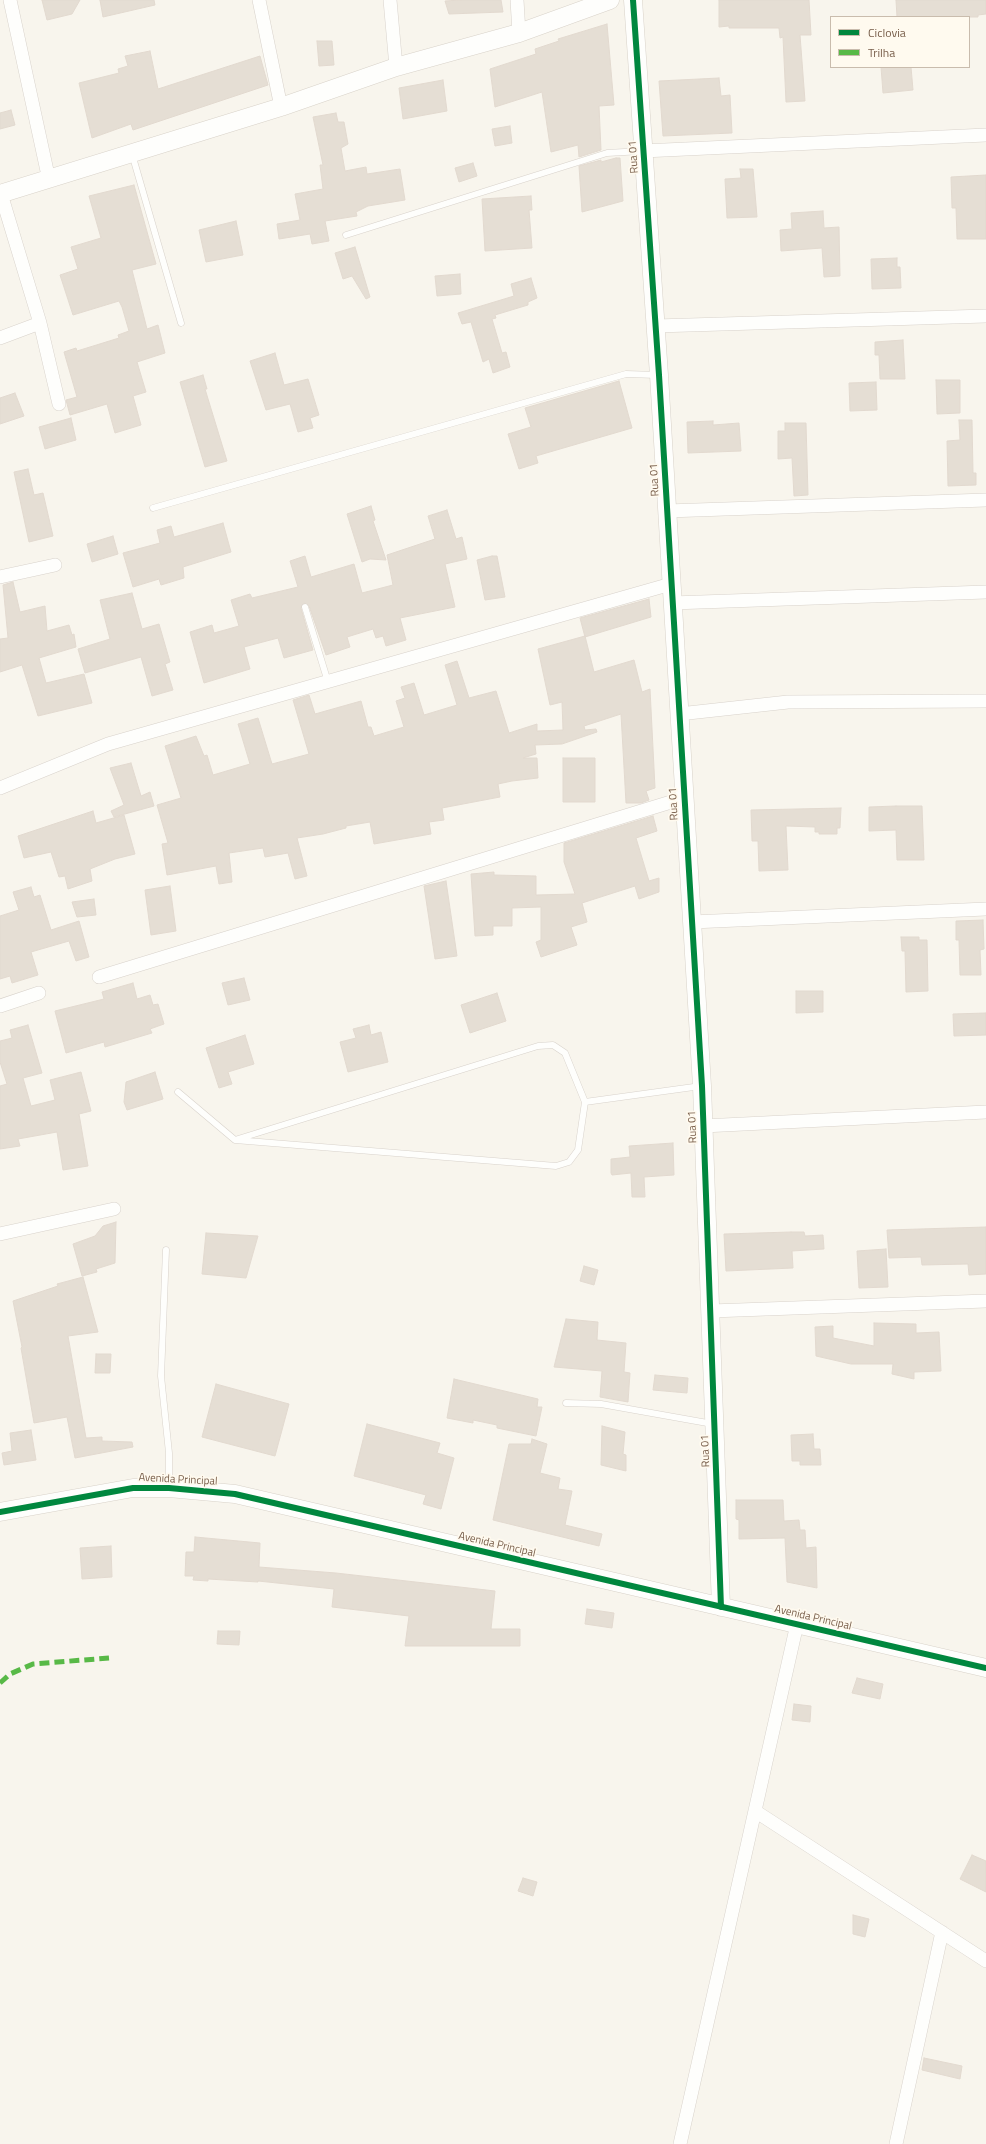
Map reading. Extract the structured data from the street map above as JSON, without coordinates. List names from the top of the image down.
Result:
{
  "streets": {
    "street": ["Rua 01", "Avenida Principal"]
  },
  "crossings": [
    ["Rua 01", "Avenida Principal"]
  ],
  "legend": ["Ciclovia", "Trilha"]
}
